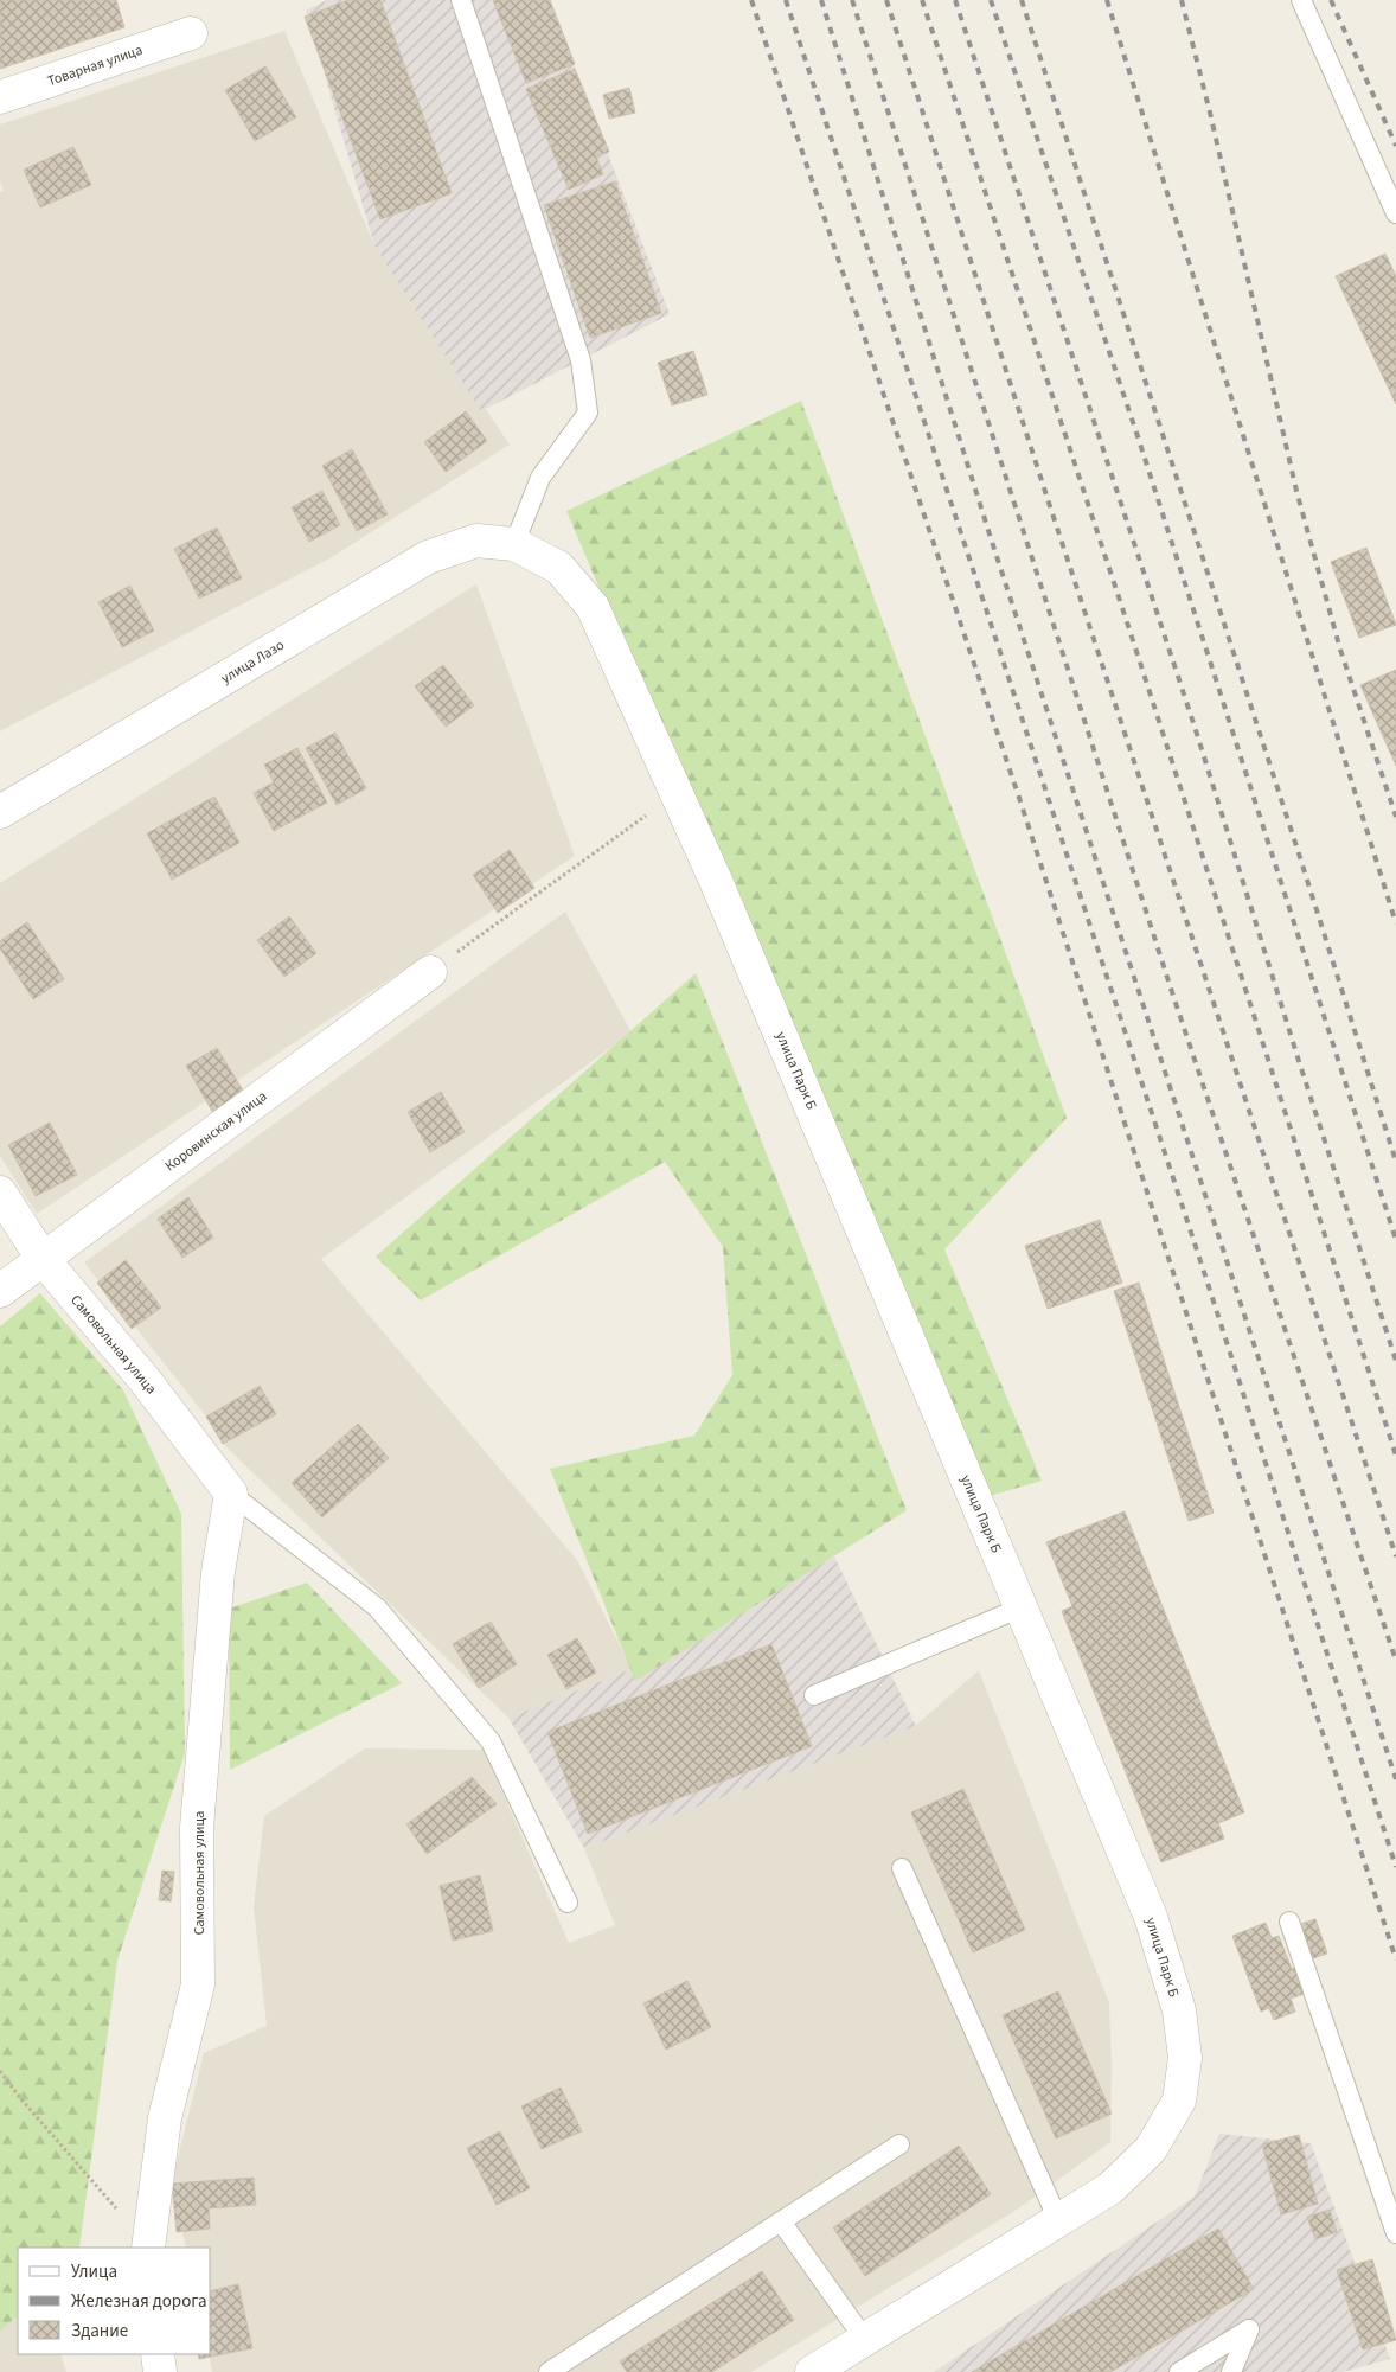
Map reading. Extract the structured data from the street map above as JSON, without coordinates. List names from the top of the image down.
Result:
{
  "streets": {
    "street": [
      "Товарная улица",
      "улица Лазо",
      "улица Парк Б",
      "Коровинская улица",
      "Самовольная улица"
    ]
  },
  "crossings": [
    ["улица Лазо", "улица Парк Б"],
    ["Коровинская улица", "Самовольная улица"]
  ],
  "legend": ["Улица", "Железная дорога", "Здание"]
}
